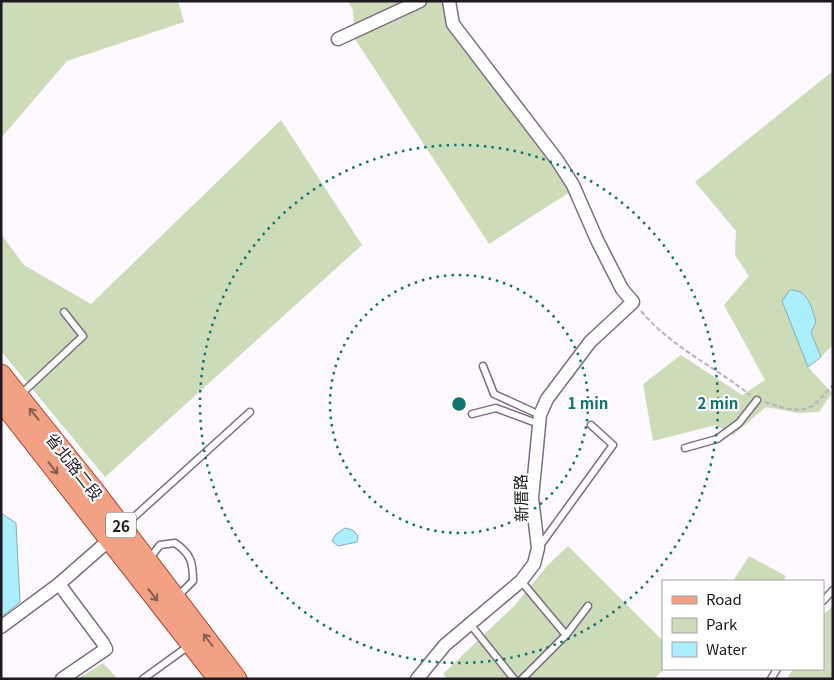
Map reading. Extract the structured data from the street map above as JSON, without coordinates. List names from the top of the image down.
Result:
{
  "streets": {
    "main road": ["省北路二段", "26"],
    "street": ["新厝路"]
  },
  "legend": ["Road", "Park", "Water"],
  "rings": ["1 min", "2 min"]
}
